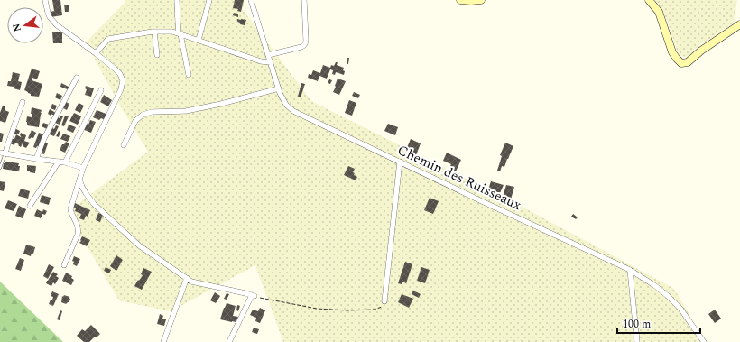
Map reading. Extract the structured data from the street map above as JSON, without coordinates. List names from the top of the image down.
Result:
{
  "streets": {
    "street": ["Chemin des Ruisseaux"]
  },
  "scale_bar": "100 m",
  "north": "left"
}
